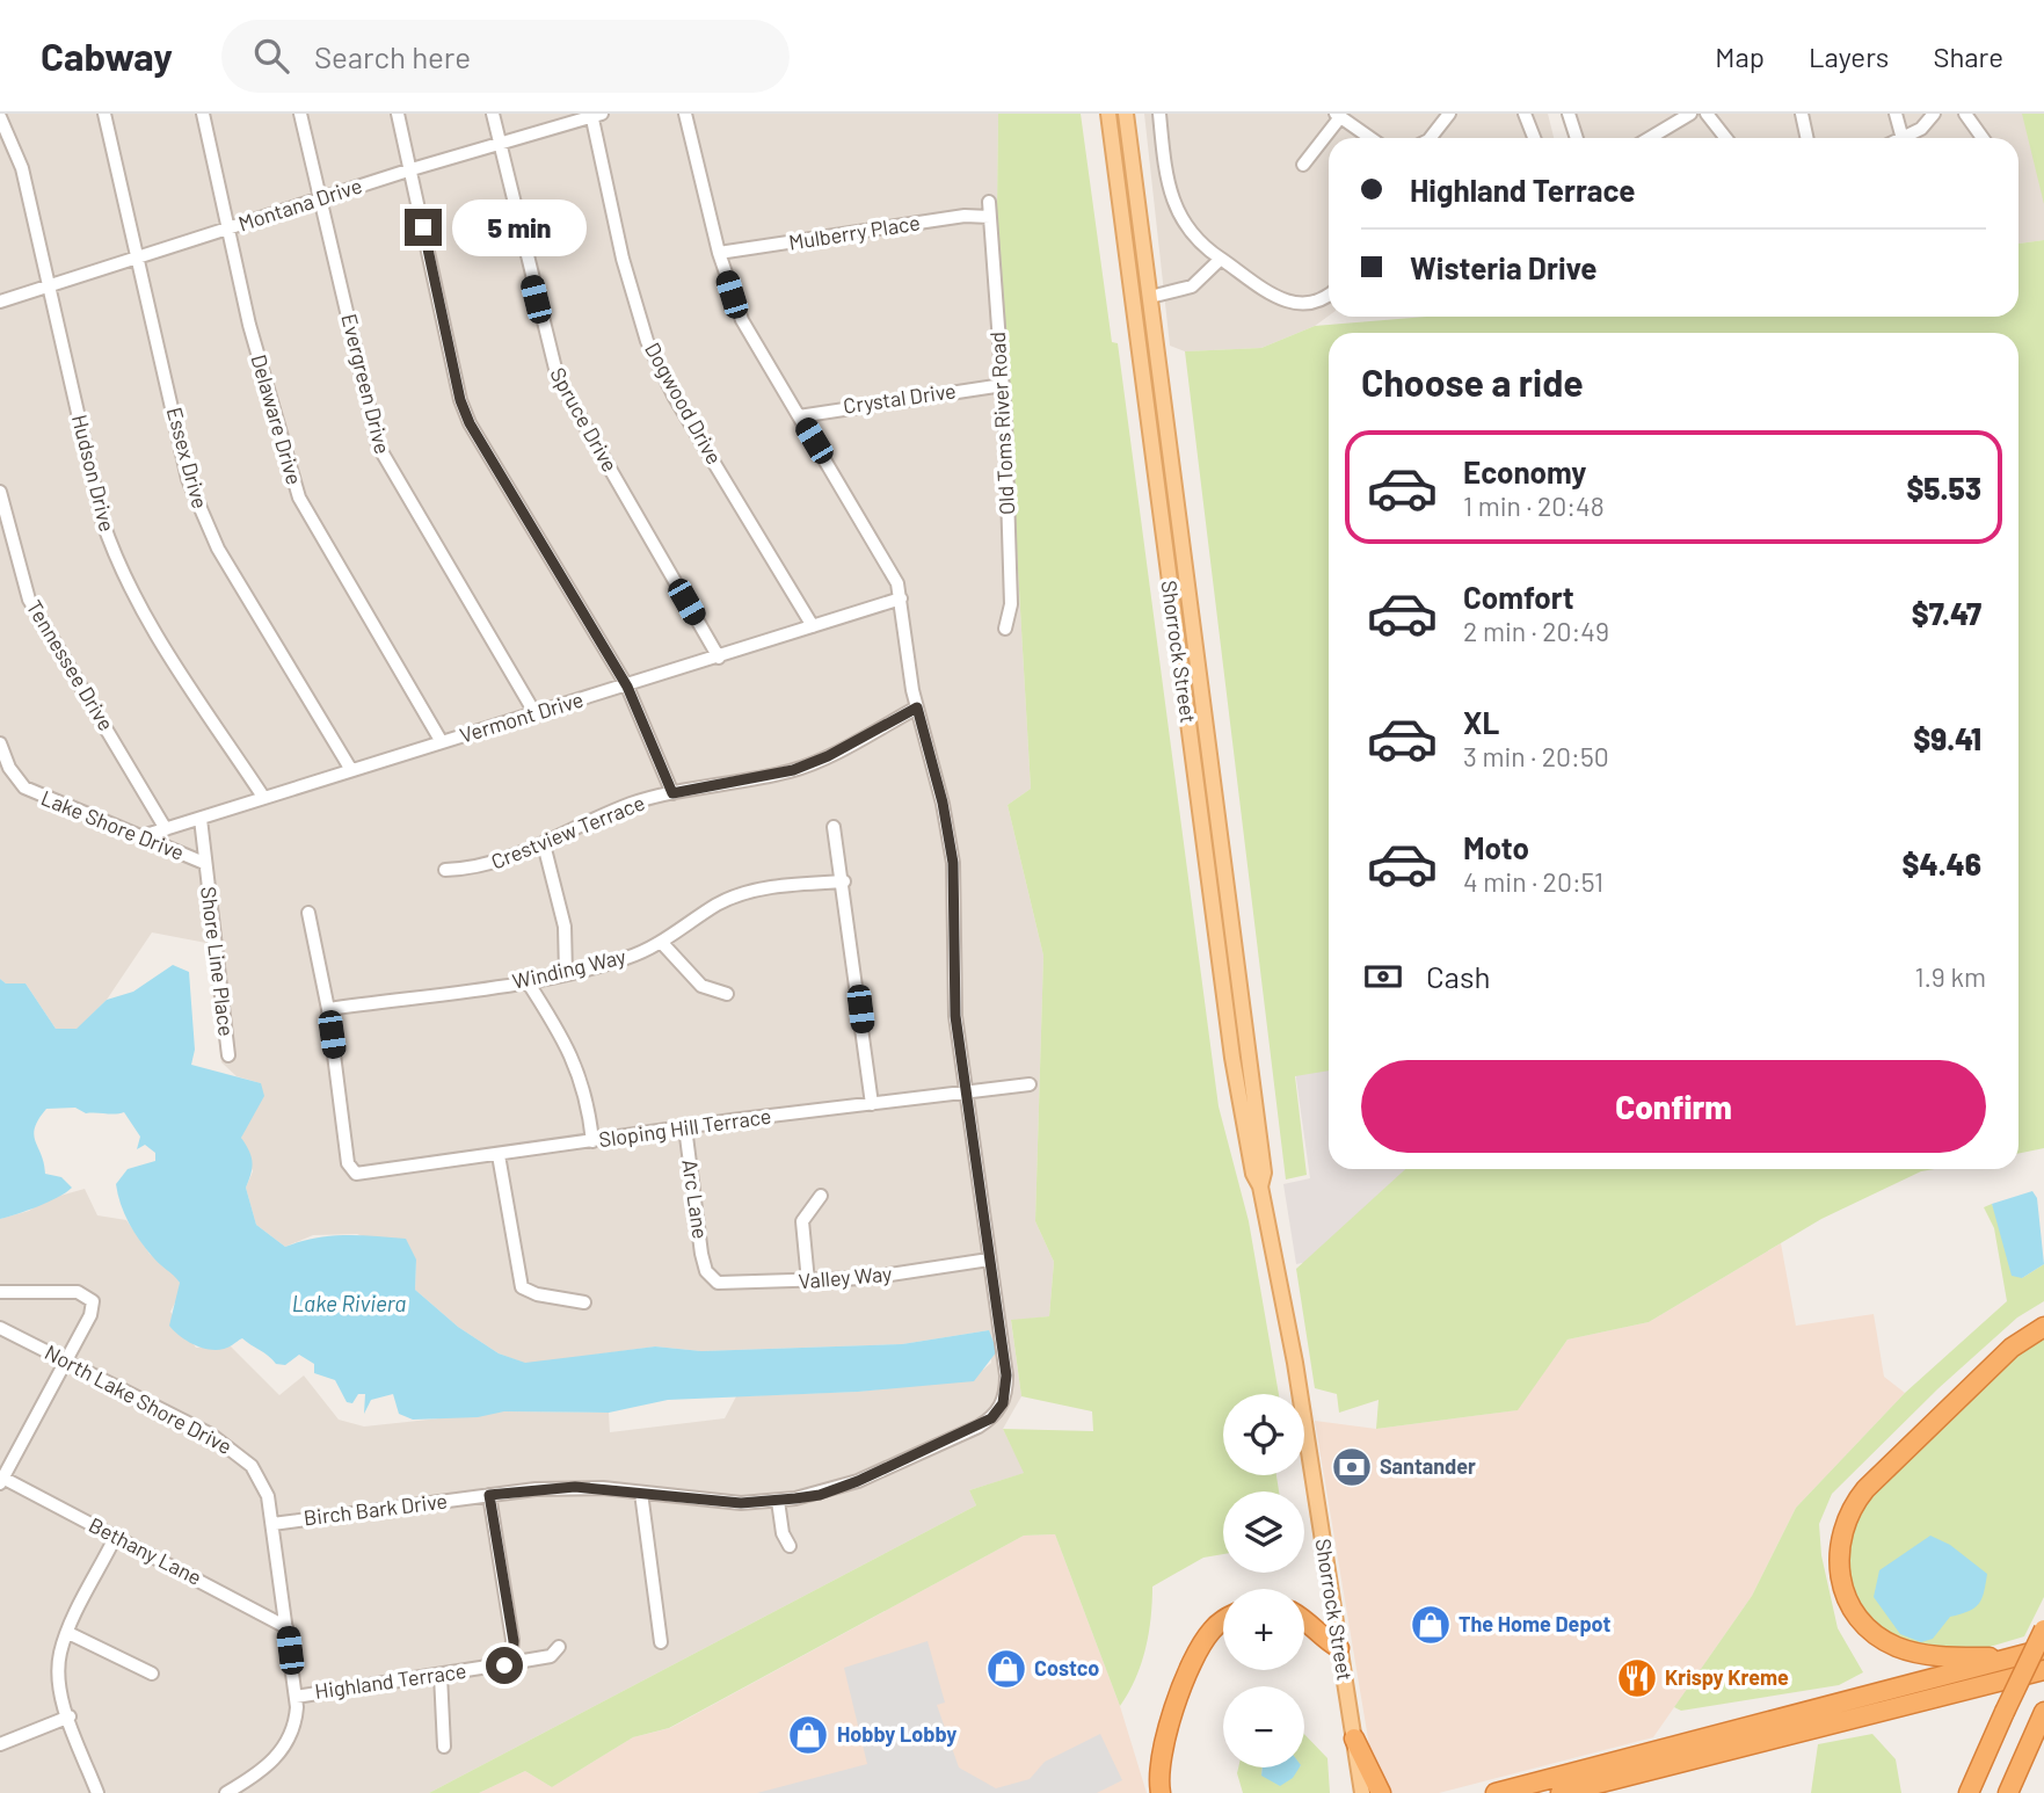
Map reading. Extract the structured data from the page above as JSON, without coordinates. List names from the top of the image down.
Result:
{
  "streets": {
    "main road": ["Shorrock Street"],
    "street": [
      "Montana Drive",
      "Mulberry Place",
      "Evergreen Drive",
      "Crystal Drive",
      "Dogwood Drive",
      "Delaware Drive",
      "Spruce Drive",
      "Old Toms River Road",
      "Essex Drive",
      "Hudson Drive",
      "Tennessee Drive",
      "Vermont Drive",
      "Lake Shore Drive",
      "Crestview Terrace",
      "Shore Line Place",
      "Winding Way",
      "Sloping Hill Terrace",
      "Arc Lane",
      "Valley Way",
      "North Lake Shore Drive",
      "Birch Bark Drive",
      "Bethany Lane",
      "Highland Terrace"
    ]
  },
  "crossings": [
    ["Montana Drive", "Evergreen Drive"],
    ["Montana Drive", "Dogwood Drive"],
    ["Montana Drive", "Delaware Drive"],
    ["Montana Drive", "Spruce Drive"],
    ["Montana Drive", "Essex Drive"],
    ["Montana Drive", "Hudson Drive"],
    ["Mulberry Place", "Old Toms River Road"],
    ["Mulberry Place", "Birch Bark Drive"],
    ["Evergreen Drive", "Vermont Drive"],
    ["Crystal Drive", "Old Toms River Road"],
    ["Crystal Drive", "Birch Bark Drive"],
    ["Dogwood Drive", "Vermont Drive"],
    ["Delaware Drive", "Vermont Drive"],
    ["Spruce Drive", "Vermont Drive"],
    ["Essex Drive", "Vermont Drive"],
    ["Hudson Drive", "Vermont Drive"],
    ["Tennessee Drive", "Vermont Drive"],
    ["Vermont Drive", "Lake Shore Drive"],
    ["Vermont Drive", "Shore Line Place"],
    ["Vermont Drive", "Birch Bark Drive"],
    ["Lake Shore Drive", "Shore Line Place"],
    ["Crestview Terrace", "Birch Bark Drive"],
    ["Winding Way", "Sloping Hill Terrace"],
    ["Sloping Hill Terrace", "Arc Lane"],
    ["Sloping Hill Terrace", "Birch Bark Drive"],
    ["Arc Lane", "Valley Way"],
    ["Valley Way", "Birch Bark Drive"],
    ["North Lake Shore Drive", "Birch Bark Drive"],
    ["North Lake Shore Drive", "Bethany Lane"],
    ["North Lake Shore Drive", "Highland Terrace"]
  ],
  "water": ["Lake Riviera"],
  "places": {
    "bank": ["Santander"],
    "shop": ["The Home Depot", "Costco", "Hobby Lobby"],
    "restaurant": ["Krispy Kreme"]
  },
  "page": {
    "header": "Cabway",
    "search": "Search here",
    "nav": ["Map", "Layers", "Share"],
    "banner": ["Highland Terrace", "Wisteria Drive"],
    "bubble": "5 min",
    "heading": "Choose a ride",
    "list": [
      {
        "name": "Economy",
        "note": "1 min · 20:48",
        "value": "$5.53"
      },
      {
        "name": "Comfort",
        "note": "2 min · 20:49",
        "value": "$7.47"
      },
      {
        "name": "XL",
        "note": "3 min · 20:50",
        "value": "$9.41"
      },
      {
        "name": "Moto",
        "note": "4 min · 20:51",
        "value": "$4.46"
      }
    ],
    "pay": ["Cash", "1.9 km"],
    "buttons": "Confirm",
    "map_buttons": ["+", "−"]
  }
}
